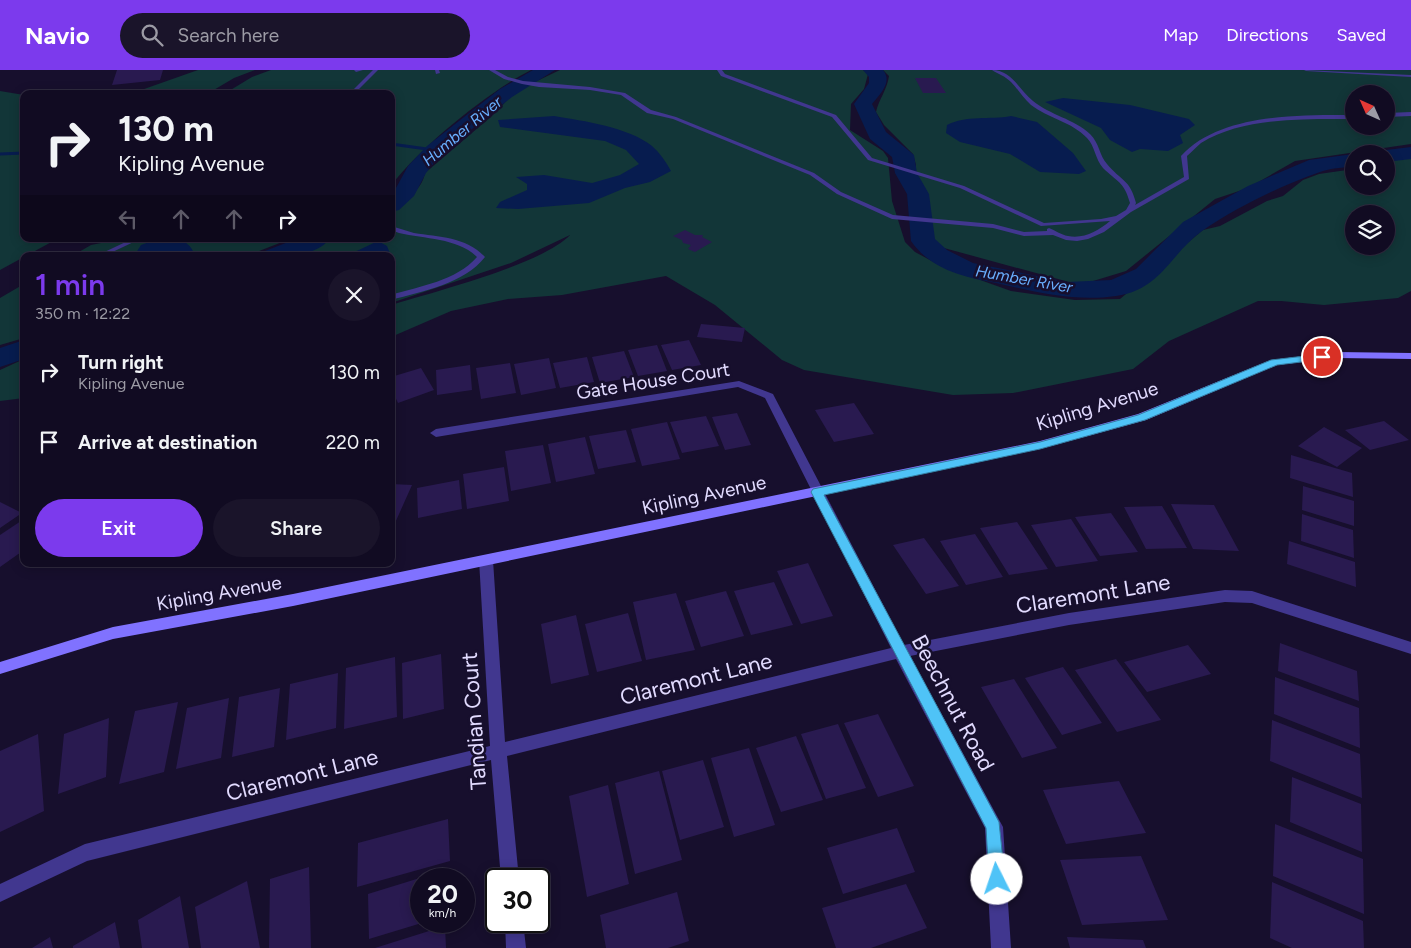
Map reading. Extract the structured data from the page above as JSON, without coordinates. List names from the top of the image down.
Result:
{
  "streets": {
    "street": [
      "Gate House Court",
      "Kipling Avenue",
      "Claremont Lane",
      "Beechnut Road",
      "Tandian Court"
    ]
  },
  "crossings": [
    ["Gate House Court", "Kipling Avenue"],
    ["Gate House Court", "Beechnut Road"],
    ["Kipling Avenue", "Beechnut Road"],
    ["Kipling Avenue", "Tandian Court"],
    ["Claremont Lane", "Beechnut Road"],
    ["Claremont Lane", "Tandian Court"]
  ],
  "water": ["Humber River"],
  "north": "top left",
  "page": {
    "header": "Navio",
    "search": "Search here",
    "nav": ["Map", "Directions", "Saved"],
    "turn": ["130 m", "Kipling Avenue"],
    "heading": ["1 min", "350 m · 12:22"],
    "list": [
      {
        "name": "Turn right",
        "note": "Kipling Avenue",
        "value": "130 m"
      },
      {
        "name": "Arrive at destination",
        "value": "220 m"
      }
    ],
    "buttons": ["Exit", "Share"],
    "speed": "20 km/h",
    "limit": "30"
  }
}
